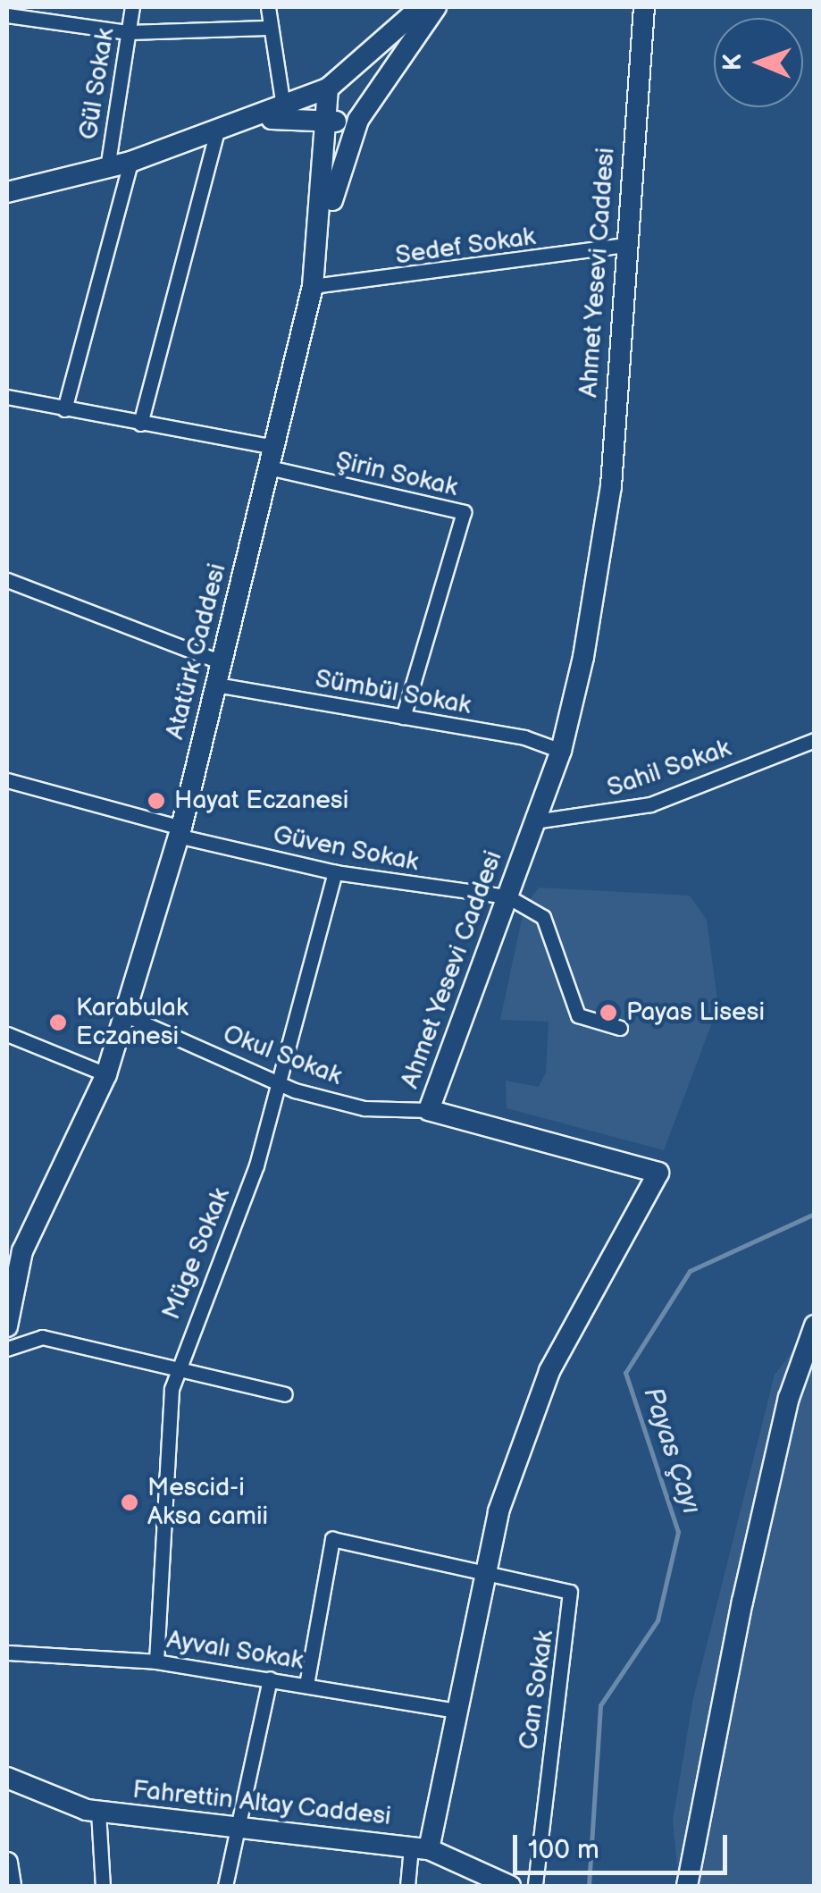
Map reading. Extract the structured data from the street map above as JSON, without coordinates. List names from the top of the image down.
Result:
{
  "streets": {
    "street": [
      "Gül Sokak",
      "Sedef Sokak",
      "Ahmet Yesevi Caddesi",
      "Şirin Sokak",
      "Atatürk Caddesi",
      "Sümbül Sokak",
      "Sahil Sokak",
      "Güven Sokak",
      "Okul Sokak",
      "Müge Sokak",
      "Ayvalı Sokak",
      "Can Sokak",
      "Fahrettin Altay Caddesi"
    ]
  },
  "crossings": [
    ["Sedef Sokak", "Ahmet Yesevi Caddesi"],
    ["Sedef Sokak", "Atatürk Caddesi"],
    ["Ahmet Yesevi Caddesi", "Sümbül Sokak"],
    ["Ahmet Yesevi Caddesi", "Sahil Sokak"],
    ["Ahmet Yesevi Caddesi", "Güven Sokak"],
    ["Ahmet Yesevi Caddesi", "Okul Sokak"],
    ["Ahmet Yesevi Caddesi", "Ayvalı Sokak"],
    ["Ahmet Yesevi Caddesi", "Can Sokak"],
    ["Ahmet Yesevi Caddesi", "Fahrettin Altay Caddesi"],
    ["Şirin Sokak", "Atatürk Caddesi"],
    ["Şirin Sokak", "Sümbül Sokak"],
    ["Atatürk Caddesi", "Sümbül Sokak"],
    ["Atatürk Caddesi", "Güven Sokak"],
    ["Atatürk Caddesi", "Okul Sokak"],
    ["Güven Sokak", "Müge Sokak"],
    ["Okul Sokak", "Müge Sokak"],
    ["Müge Sokak", "Ayvalı Sokak"]
  ],
  "water": ["Payas Çayı"],
  "places": [
    "Hayat Eczanesi",
    "Payas Lisesi",
    "Karabulak Eczanesi",
    "Mescid-i Aksa camii"
  ],
  "scale_bar": "100 m",
  "north": "left"
}
